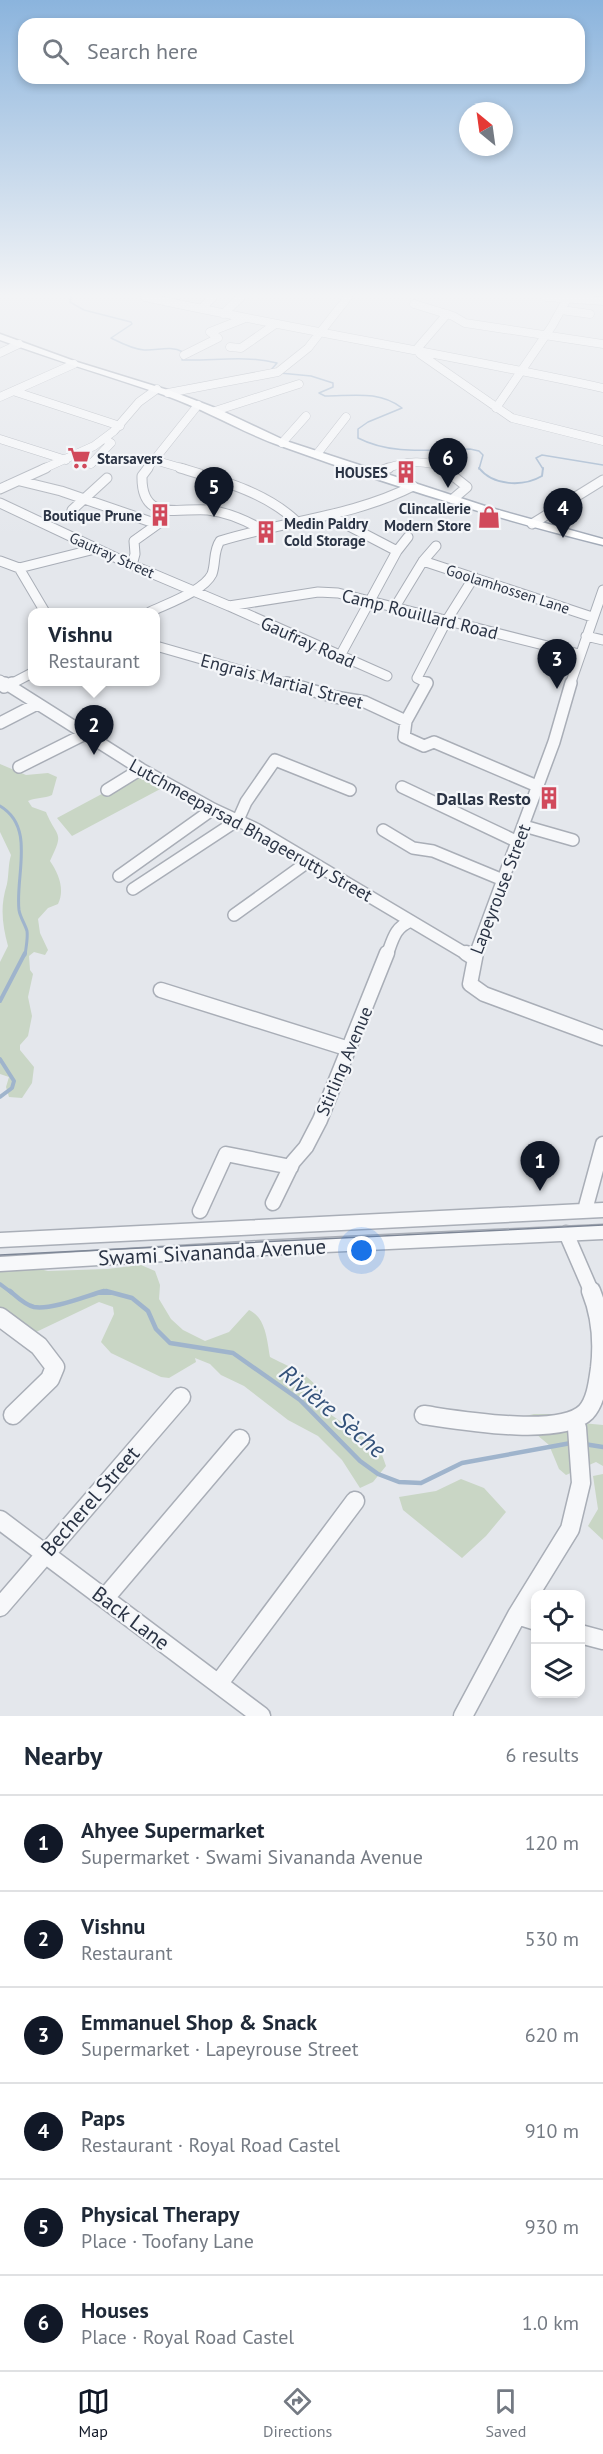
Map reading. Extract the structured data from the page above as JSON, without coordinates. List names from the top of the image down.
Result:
{
  "streets": {
    "street": [
      "Gautray Street",
      "Goolamhossen Lane",
      "Camp Rouillard Road",
      "Gaufray Road",
      "Engrais Martial Street",
      "Lutchmeeparsad Bhageerutty Street",
      "Lapeyrouse Street",
      "Stirling Avenue",
      "Swami Sivananda Avenue",
      "Becherel Street",
      "Back Lane"
    ]
  },
  "crossings": [
    ["Goolamhossen Lane", "Lapeyrouse Street"],
    ["Camp Rouillard Road", "Gaufray Road"],
    ["Camp Rouillard Road", "Lapeyrouse Street"],
    ["Lutchmeeparsad Bhageerutty Street", "Lapeyrouse Street"],
    ["Lutchmeeparsad Bhageerutty Street", "Stirling Avenue"],
    ["Becherel Street", "Back Lane"]
  ],
  "water": ["Rivière Sèche"],
  "places": {
    "supermarket": ["Starsavers"],
    "building": [
      "HOUSES",
      "Boutique Prune",
      "Medin Paldry Cold Storage",
      "Dallas Resto"
    ],
    "shop": ["Clincallerie Modern Store"]
  },
  "north": "top left",
  "page": {
    "search": "Search here",
    "pins": [
      "6",
      "5",
      "4",
      "3",
      "2",
      "1"
    ],
    "popup": ["Vishnu", "Restaurant"],
    "heading": ["Nearby", "6 results"],
    "list": [
      {
        "mark": "1",
        "name": "Ahyee Supermarket",
        "note": "Supermarket · Swami Sivananda Avenue",
        "value": "120 m"
      },
      {
        "mark": "2",
        "name": "Vishnu",
        "note": "Restaurant",
        "value": "530 m"
      },
      {
        "mark": "3",
        "name": "Emmanuel Shop & Snack",
        "note": "Supermarket · Lapeyrouse Street",
        "value": "620 m"
      },
      {
        "mark": "4",
        "name": "Paps",
        "note": "Restaurant · Royal Road Castel",
        "value": "910 m"
      },
      {
        "mark": "5",
        "name": "Physical Therapy",
        "note": "Place · Toofany Lane",
        "value": "930 m"
      },
      {
        "mark": "6",
        "name": "Houses",
        "note": "Place · Royal Road Castel",
        "value": "1.0 km"
      }
    ],
    "nav": ["Map", "Directions", "Saved"]
  }
}
